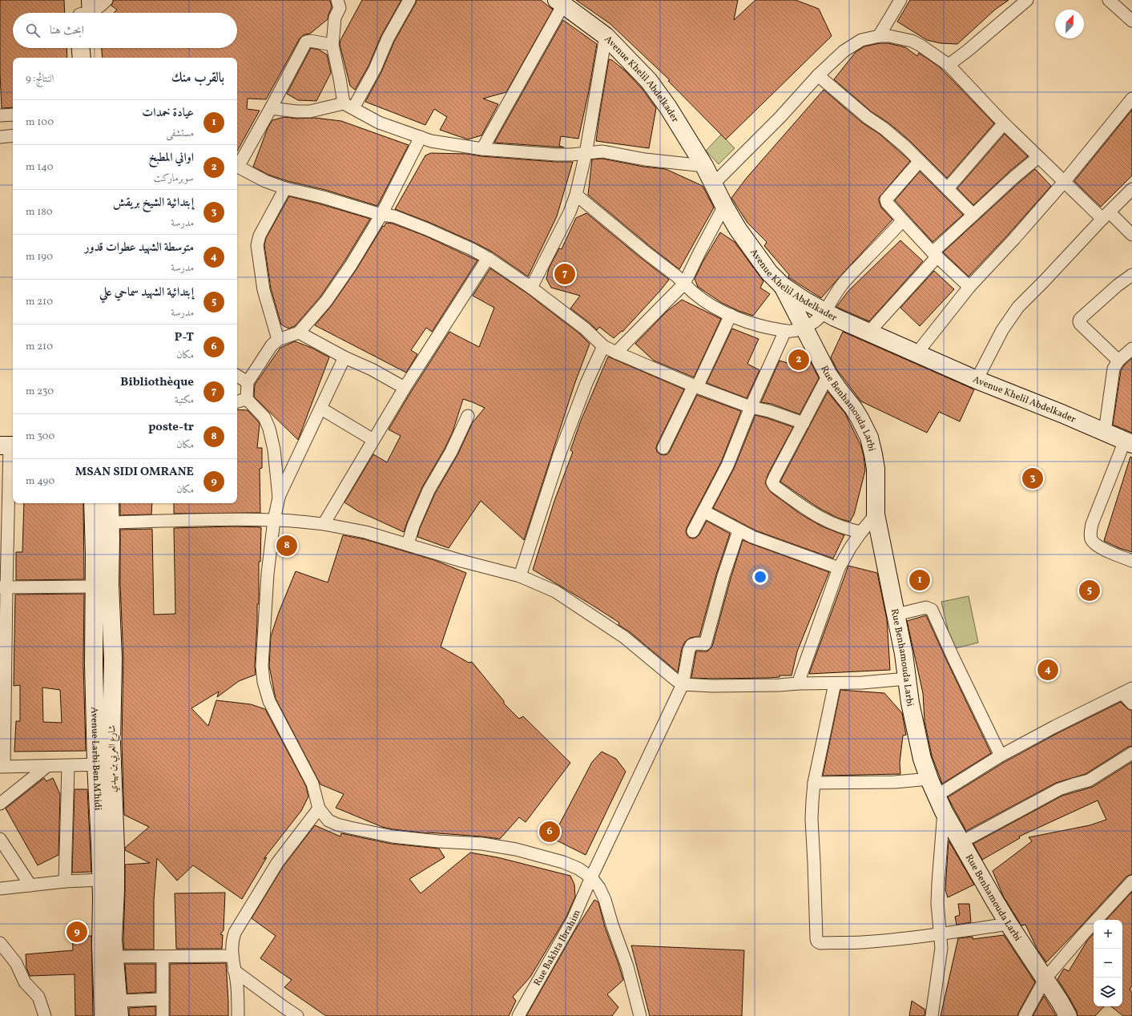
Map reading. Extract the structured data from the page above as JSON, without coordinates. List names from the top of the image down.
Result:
{
  "streets": {
    "street": [
      "Avenue Khelil Abdelkader",
      "Rue Benhamouda Larbi",
      "Avenue Larbi Ben M'hidi",
      "شارع العربي بن مهيدي",
      "Rue Bakhta Ibrahim"
    ]
  },
  "crossings": [
    ["Avenue Khelil Abdelkader", "Rue Benhamouda Larbi"],
    ["Avenue Larbi Ben M'hidi", "شارع العربي بن مهيدي"]
  ],
  "north": "top right",
  "page": {
    "search": "ابحث هنا",
    "heading": ["بالقرب منك", "النتائج: 9"],
    "list": [
      {
        "mark": "1",
        "name": "عيادة خمدات",
        "note": "مستشفى",
        "value": "100 m"
      },
      {
        "mark": "2",
        "name": "اواني المطبخ",
        "note": "سوبرماركت",
        "value": "140 m"
      },
      {
        "mark": "3",
        "name": "إبتدائية الشيخ بريقش",
        "note": "مدرسة",
        "value": "180 m"
      },
      {
        "mark": "4",
        "name": "متوسطة الشهيد عطوات قدور",
        "note": "مدرسة",
        "value": "190 m"
      },
      {
        "mark": "5",
        "name": "إبتدائية الشهيد سماحي علي",
        "note": "مدرسة",
        "value": "210 m"
      },
      {
        "mark": "6",
        "name": "P-T",
        "note": "مكان",
        "value": "210 m"
      },
      {
        "mark": "7",
        "name": "Bibliothèque",
        "note": "مكتبة",
        "value": "230 m"
      },
      {
        "mark": "8",
        "name": "poste-tr",
        "note": "مكان",
        "value": "300 m"
      },
      {
        "mark": "9",
        "name": "MSAN SIDI OMRANE",
        "note": "مكان",
        "value": "490 m"
      }
    ],
    "pins": [
      "7",
      "2",
      "3",
      "8",
      "1",
      "5",
      "4",
      "6",
      "9"
    ],
    "map_buttons": ["+", "−"]
  }
}
